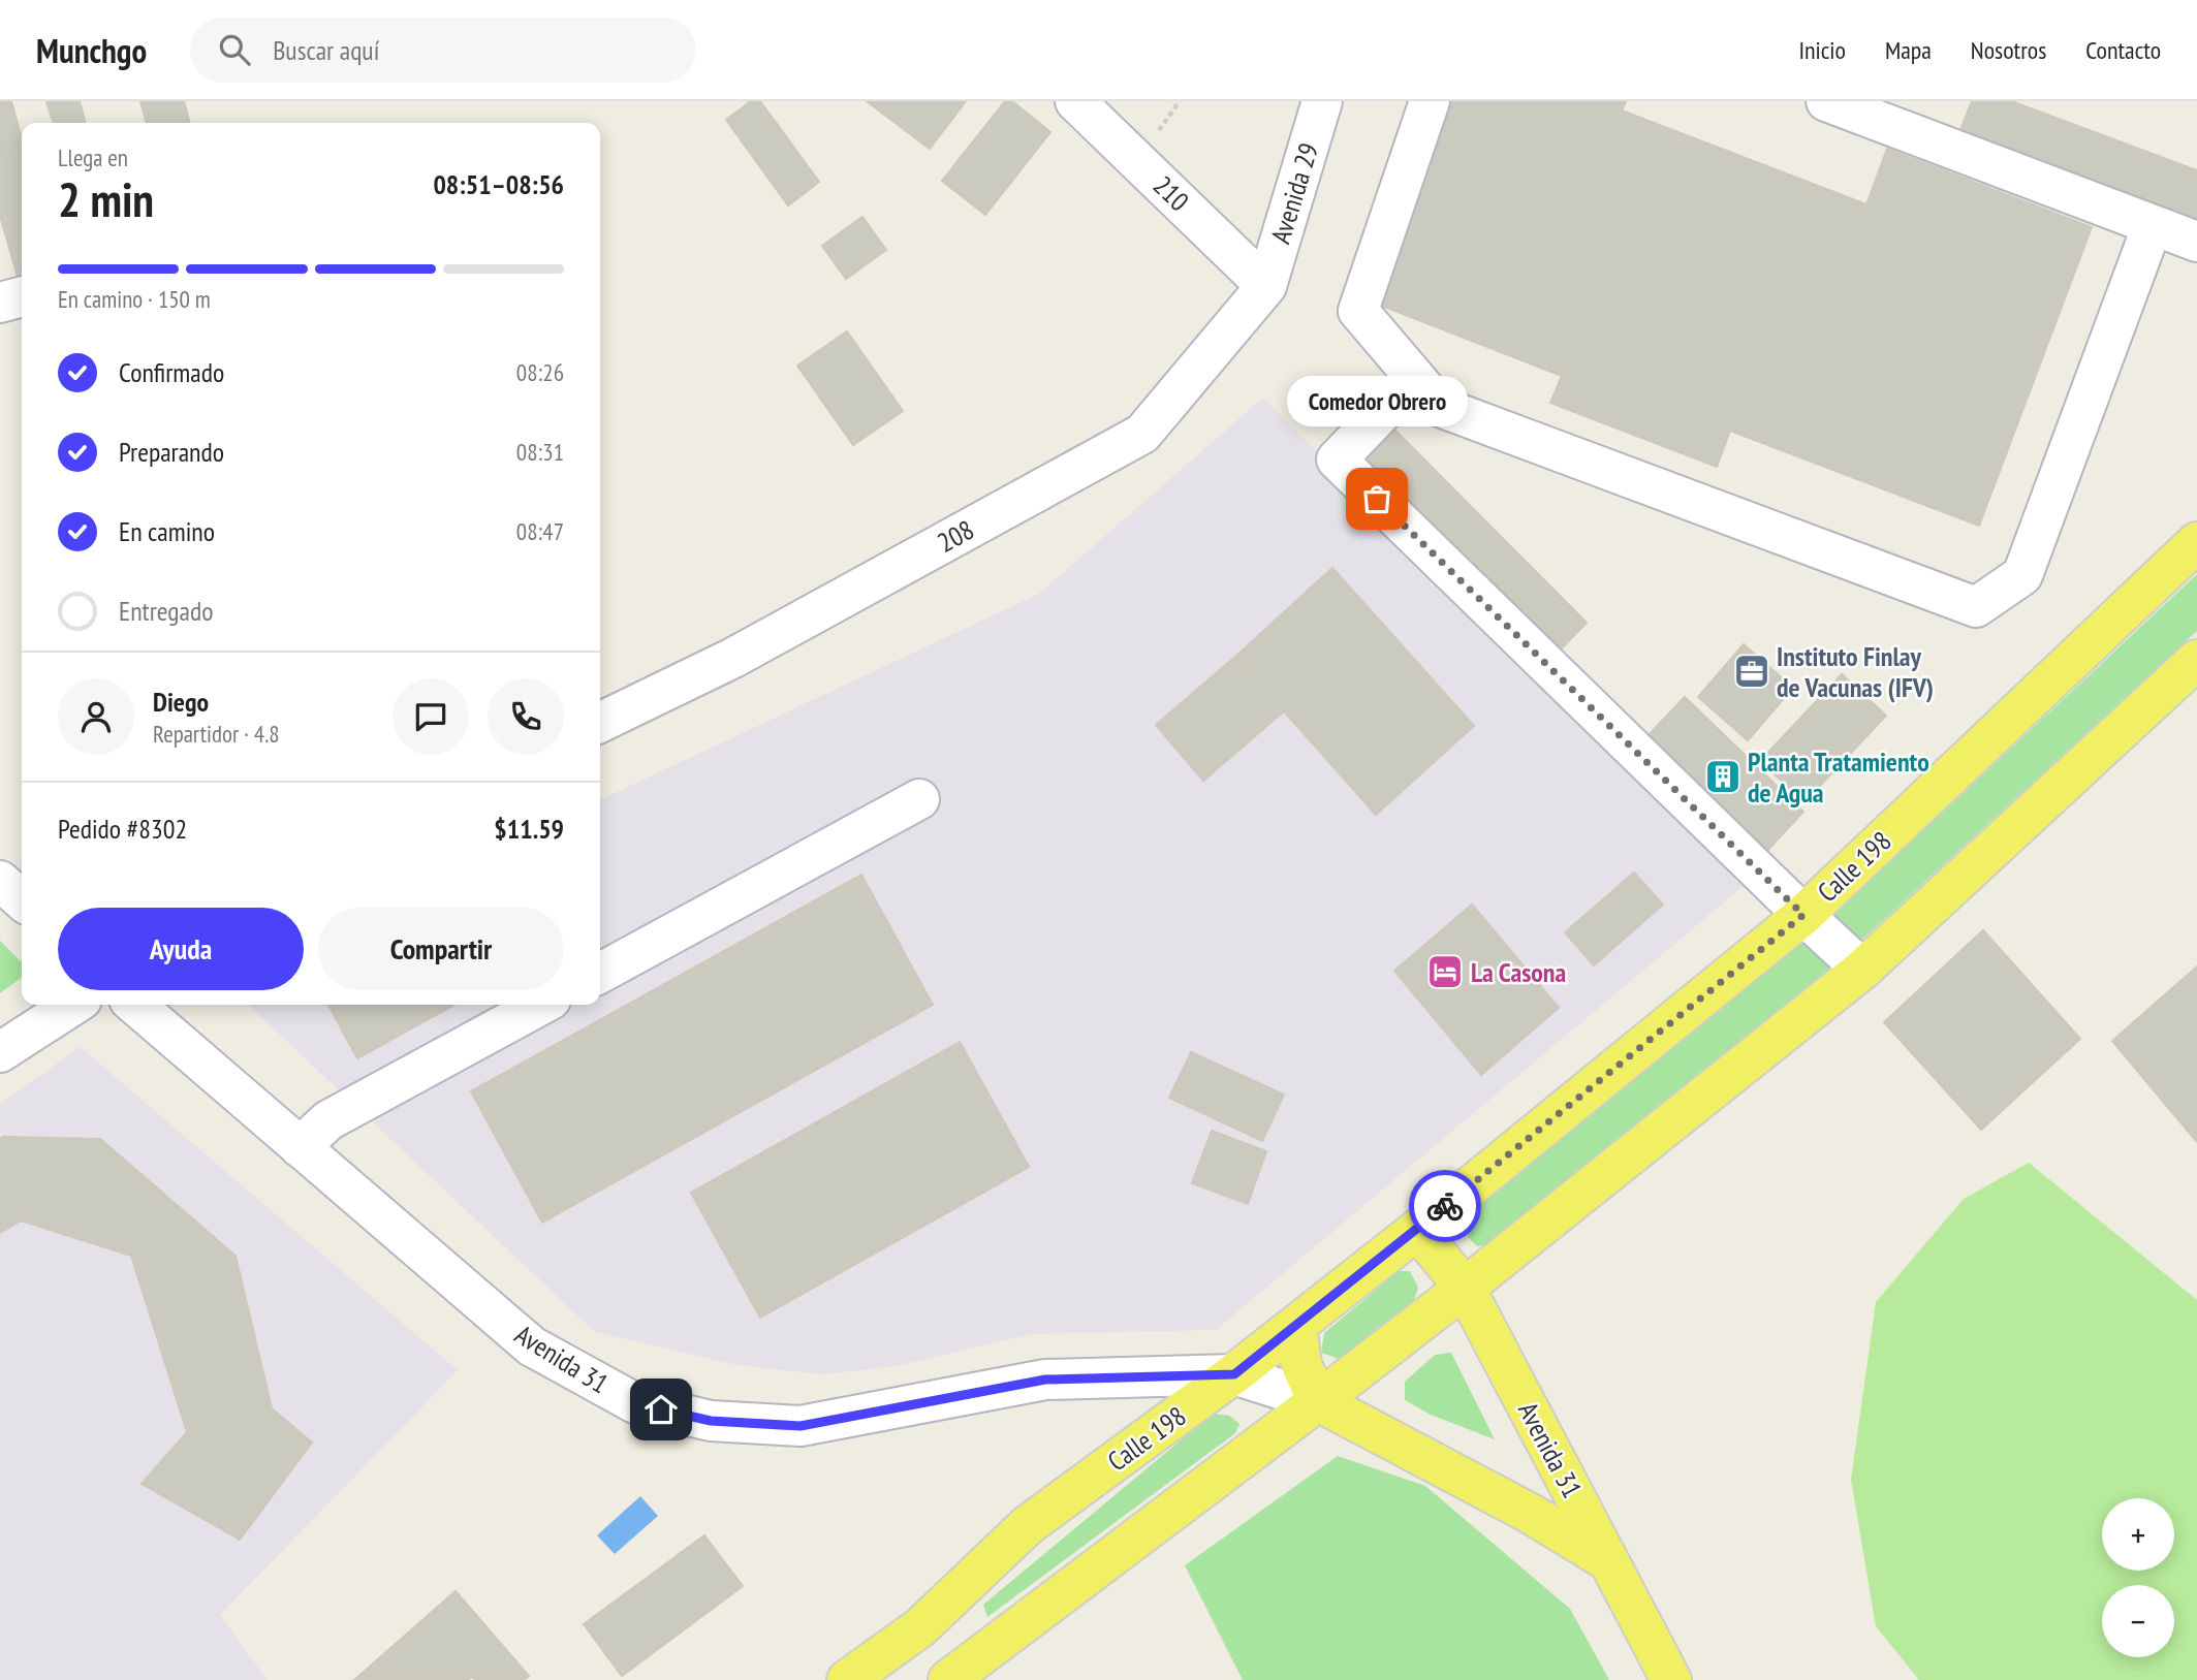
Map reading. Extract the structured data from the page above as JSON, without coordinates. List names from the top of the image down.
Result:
{
  "streets": {
    "main road": ["Calle 198", "Avenida 31"],
    "street": ["210", "Avenida 29", "208"]
  },
  "crossings": [
    ["210", "Avenida 29"],
    ["210", "208"],
    ["Avenida 29", "208"],
    ["Calle 198", "Avenida 31"]
  ],
  "places": {
    "other": ["Comedor Obrero"],
    "office": ["Instituto Finlay de Vacunas (IFV)"],
    "building": ["Planta Tratamiento de Agua"],
    "hotel": ["La Casona"]
  },
  "page": {
    "header": "Munchgo",
    "search": "Buscar aquí",
    "nav": [
      "Inicio",
      "Mapa",
      "Nosotros",
      "Contacto"
    ],
    "heading": ["2 min", "Llega en", "08:51–08:56"],
    "panel": [
      "Diego",
      "Repartidor · 4.8",
      "Pedido #8302",
      "$11.59"
    ],
    "bar": "En camino · 150 m",
    "list": [
      ["Confirmado", "08:26"],
      ["Preparando", "08:31"],
      ["En camino", "08:47"],
      "Entregado"
    ],
    "bubble": "Comedor Obrero",
    "buttons": ["Ayuda", "Compartir"],
    "map_buttons": ["+", "−"]
  }
}
